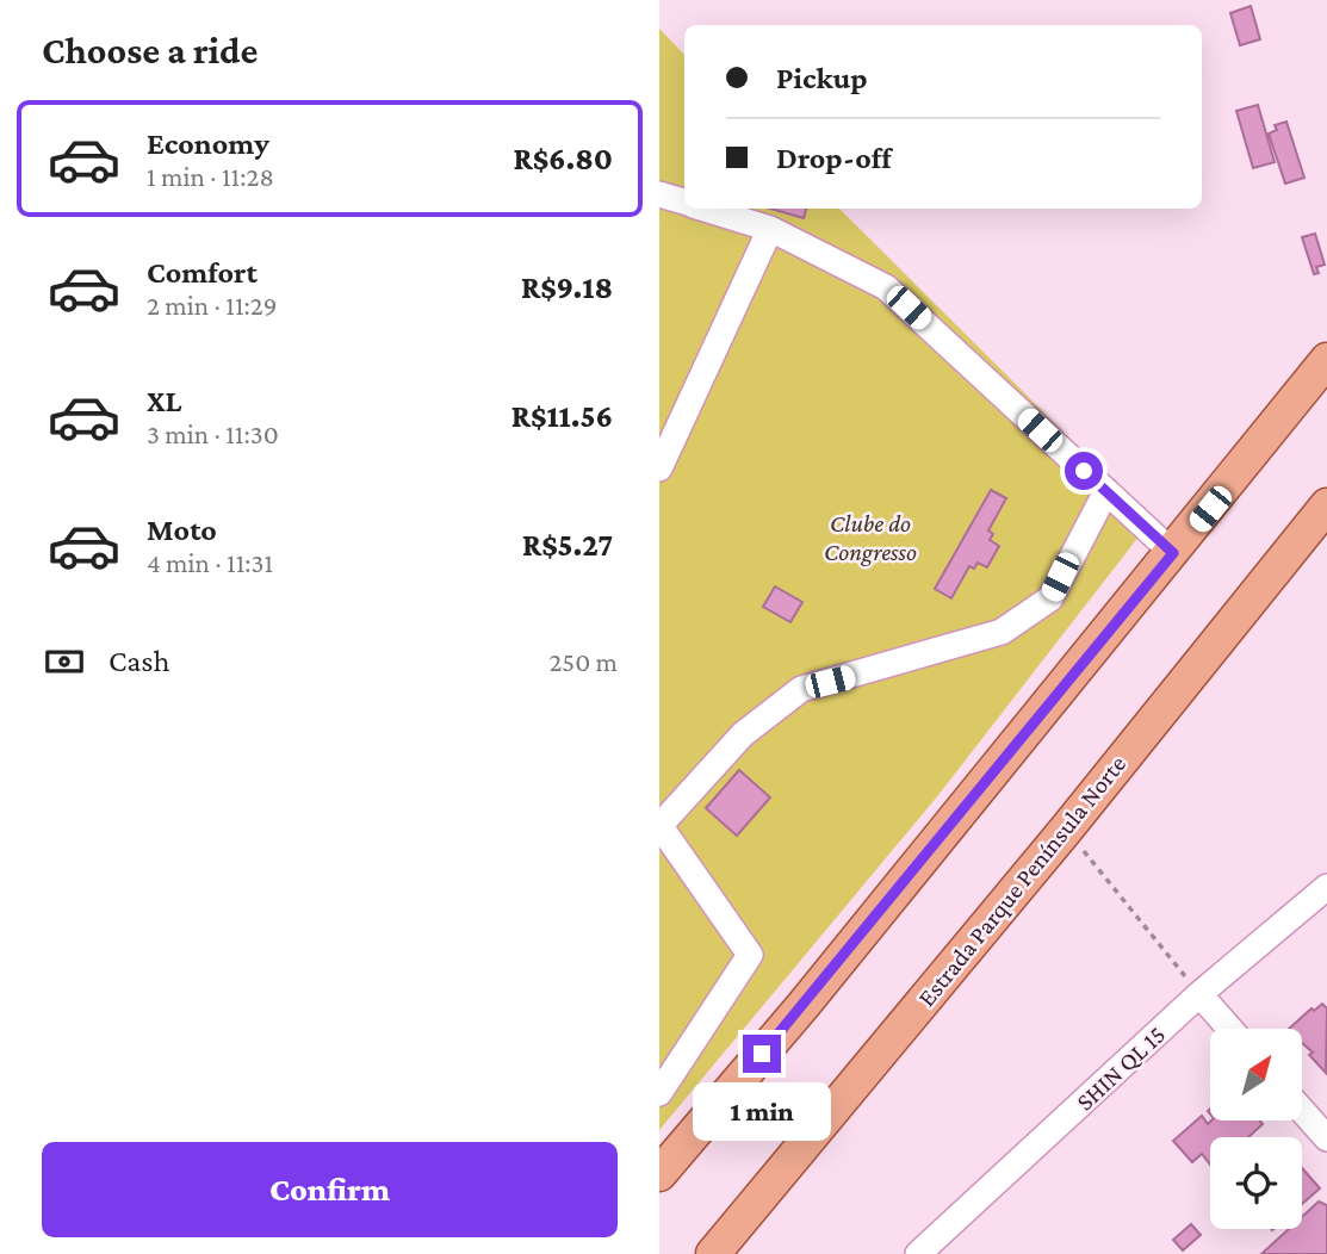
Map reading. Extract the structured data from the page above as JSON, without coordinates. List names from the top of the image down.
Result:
{
  "streets": {
    "main road": ["Estrada Parque Península Norte"],
    "street": ["SHIN QL 15"]
  },
  "parks": ["Clube do Congresso"],
  "north": "top right",
  "page": {
    "heading": "Choose a ride",
    "banner": ["Pickup", "Drop-off"],
    "list": [
      {
        "name": "Economy",
        "note": "1 min · 11:28",
        "value": "R$6.80"
      },
      {
        "name": "Comfort",
        "note": "2 min · 11:29",
        "value": "R$9.18"
      },
      {
        "name": "XL",
        "note": "3 min · 11:30",
        "value": "R$11.56"
      },
      {
        "name": "Moto",
        "note": "4 min · 11:31",
        "value": "R$5.27"
      }
    ],
    "pay": ["Cash", "250 m"],
    "bubble": "1 min",
    "buttons": "Confirm"
  }
}
